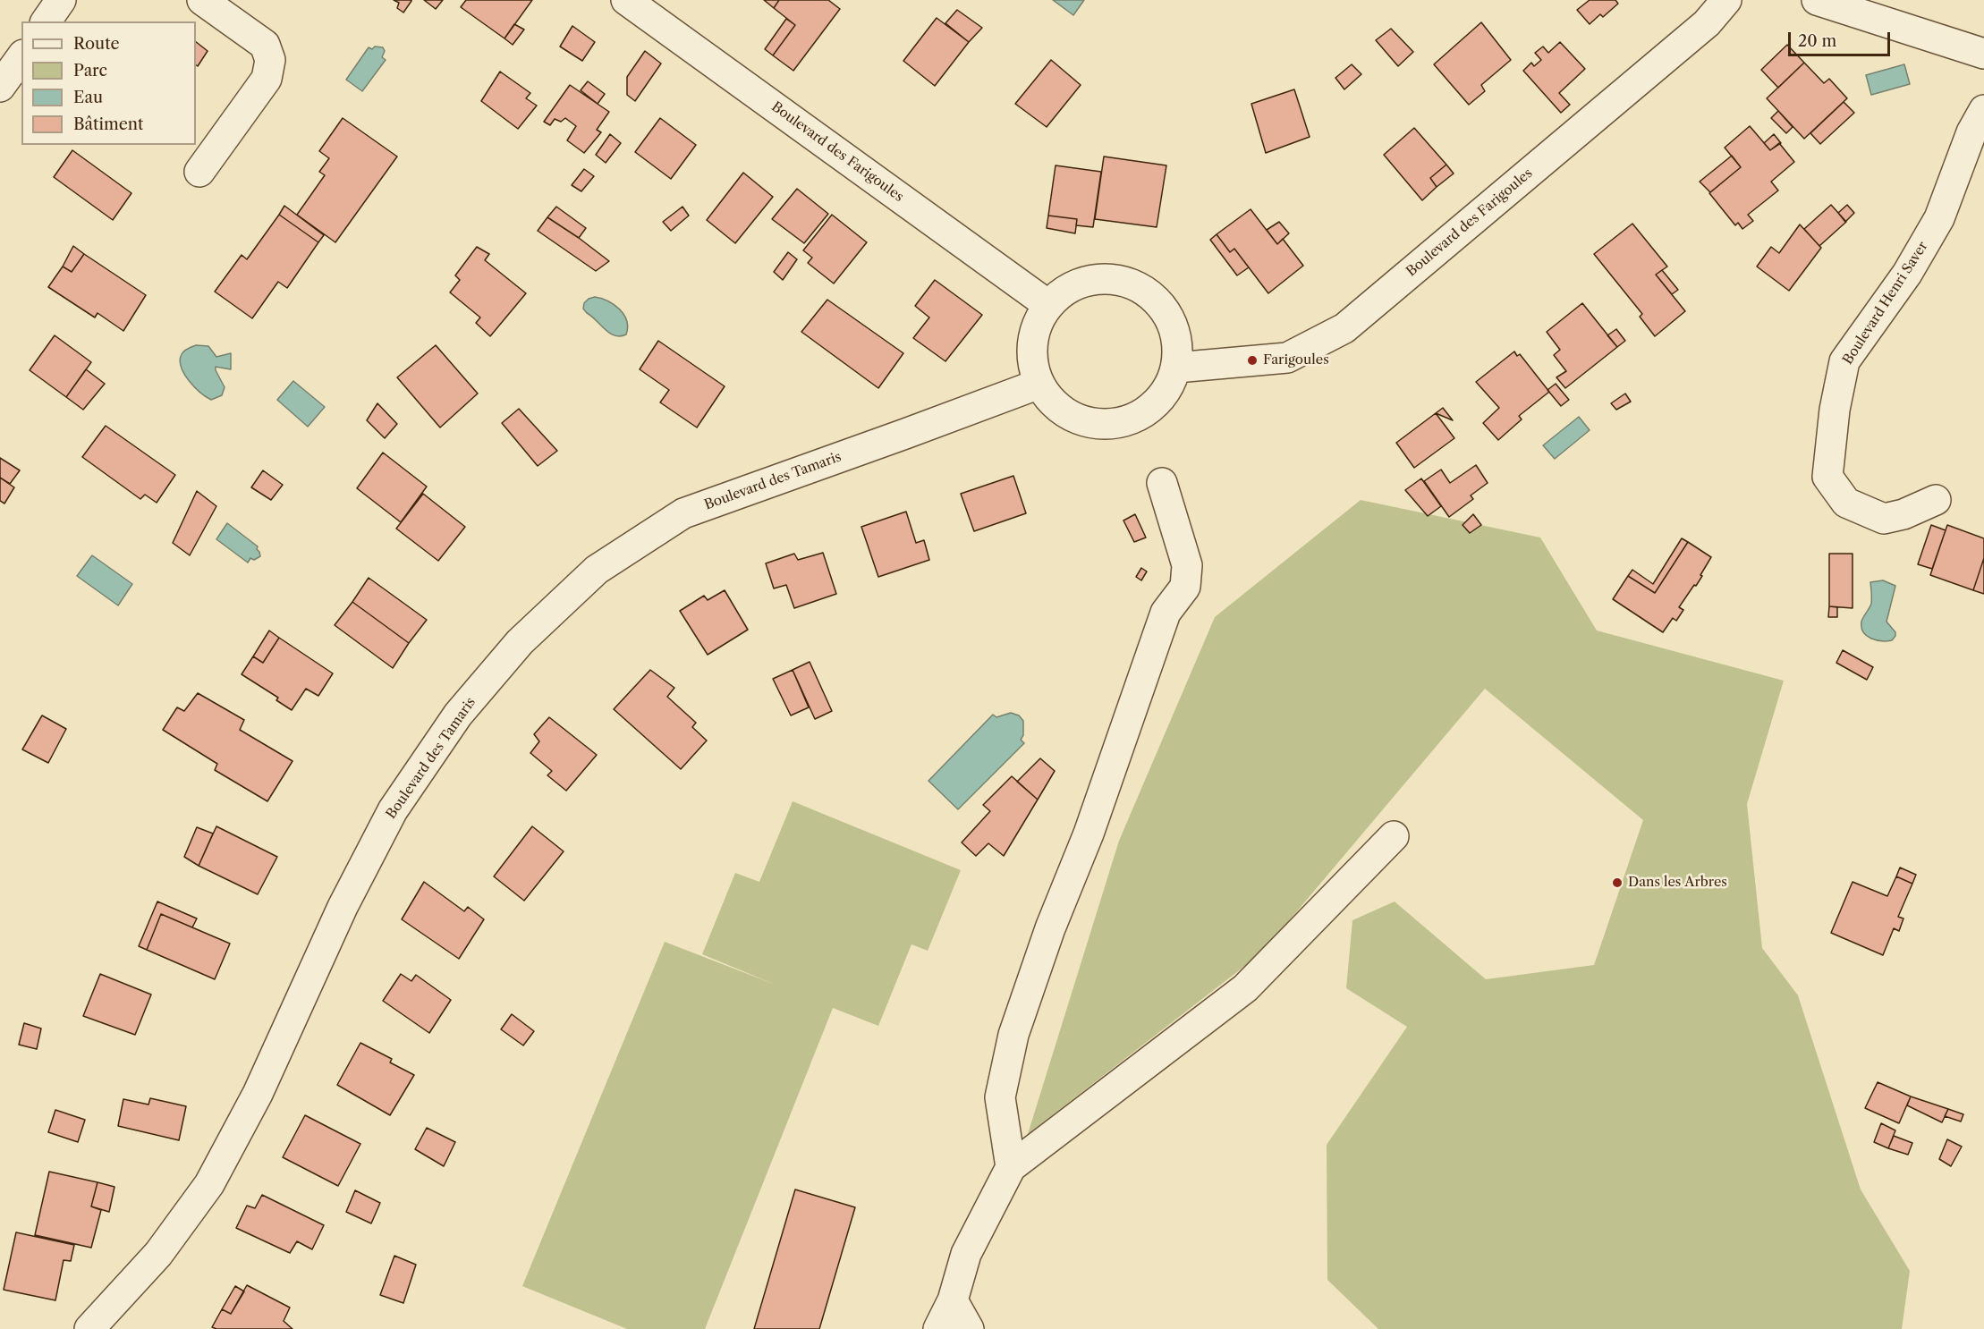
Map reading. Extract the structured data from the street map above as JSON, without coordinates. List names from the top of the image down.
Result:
{
  "streets": {
    "street": ["Boulevard des Farigoules", "Boulevard Henri Saver", "Boulevard des Tamaris"]
  },
  "crossings": [
    ["Boulevard des Farigoules", "Boulevard des Tamaris"]
  ],
  "places": ["Farigoules", "Dans les Arbres"],
  "legend": [
    "Route",
    "Parc",
    "Eau",
    "Bâtiment"
  ],
  "scale_bar": "20 m"
}
